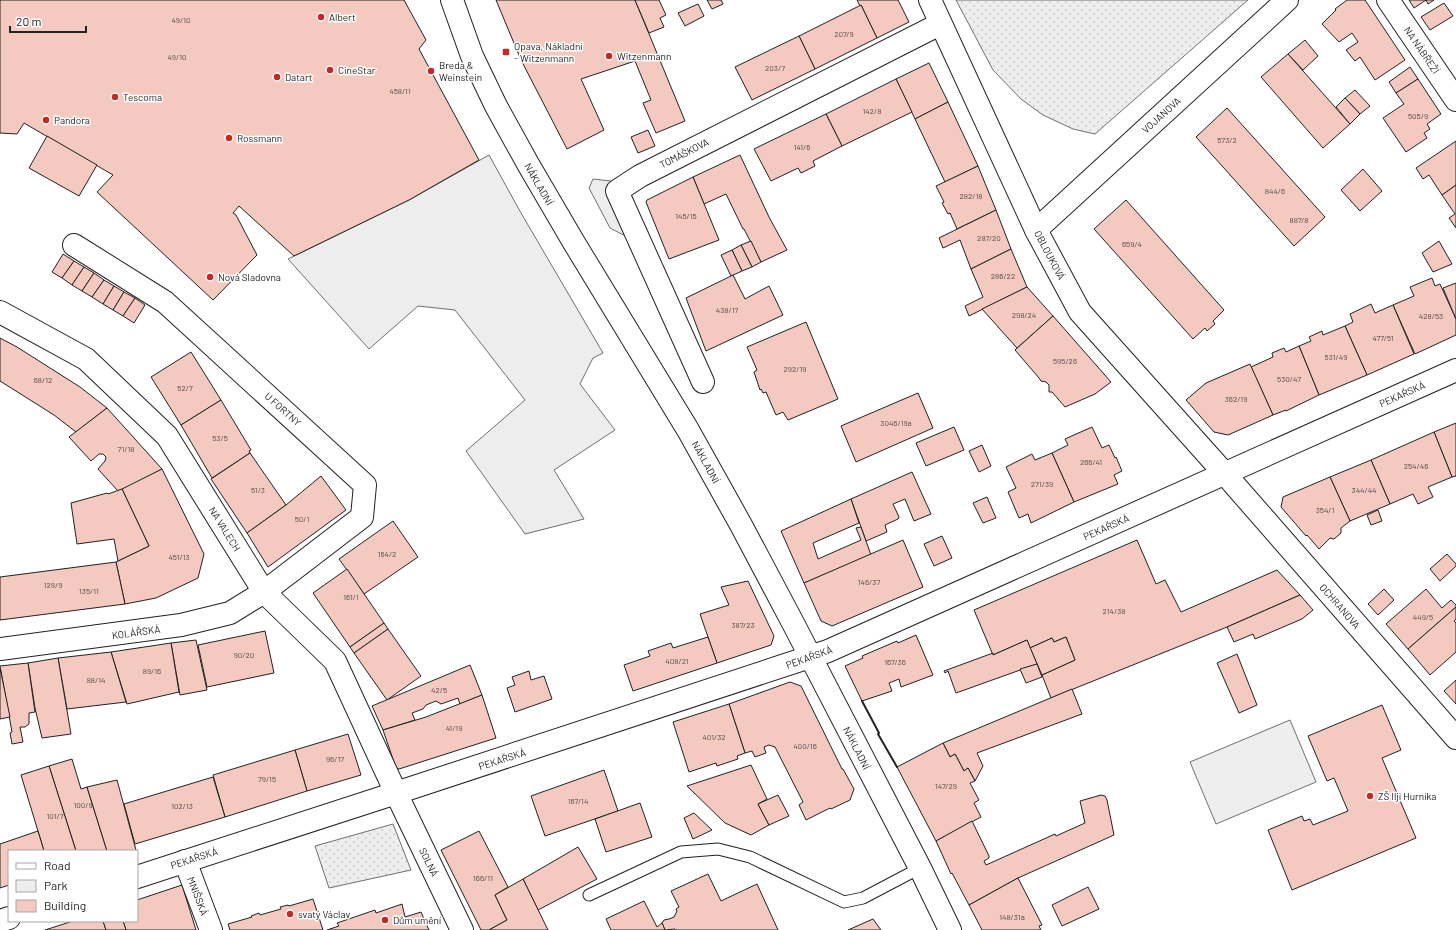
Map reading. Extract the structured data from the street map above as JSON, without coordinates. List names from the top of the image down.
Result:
{
  "streets": {
    "street": [
      "NA NÁBŘEŽÍ",
      "VOJANOVA",
      "TOMÁŠKOVA",
      "NÁKLADNÍ",
      "OBLOUKOVÁ",
      "PEKAŘSKÁ",
      "U FORTNY",
      "NA VALECH",
      "OCHRANOVA",
      "KOLÁŘSKÁ",
      "SOLNÁ",
      "MNIŠSKÁ"
    ]
  },
  "crossings": [
    ["VOJANOVA", "OBLOUKOVÁ"],
    ["TOMÁŠKOVA", "OBLOUKOVÁ"],
    ["NÁKLADNÍ", "PEKAŘSKÁ"],
    ["OBLOUKOVÁ", "PEKAŘSKÁ"],
    ["OBLOUKOVÁ", "OCHRANOVA"],
    ["PEKAŘSKÁ", "NA VALECH"],
    ["PEKAŘSKÁ", "OCHRANOVA"],
    ["PEKAŘSKÁ", "SOLNÁ"],
    ["PEKAŘSKÁ", "MNIŠSKÁ"],
    ["U FORTNY", "NA VALECH"],
    ["U FORTNY", "KOLÁŘSKÁ"],
    ["NA VALECH", "KOLÁŘSKÁ"],
    ["NA VALECH", "SOLNÁ"]
  ],
  "places": {
    "other": [
      "Albert",
      "Witzenmann",
      "CineStar",
      "Breda & Weinstein",
      "Datart",
      "Tescoma",
      "Pandora",
      "Rossmann",
      "Nová Sladovna",
      "ZŠ Ilji Hurníka",
      "svatý Václav",
      "Dům umění"
    ],
    "transit": ["Opava, Nákladní - Witzenmann"]
  },
  "house_numbers": [
    "49/10",
    "207/9",
    "49/10",
    "203/7",
    "458/11",
    "142/8",
    "505/9",
    "573/2",
    "141/6",
    "844/6",
    "282/18",
    "145/15",
    "887/8",
    "287/20",
    "659/4",
    "286/22",
    "438/17",
    "298/24",
    "428/53",
    "477/51",
    "531/49",
    "595/26",
    "292/19",
    "530/47",
    "68/12",
    "52/7",
    "362/19",
    "3046/19a",
    "53/5",
    "71/18",
    "266/41",
    "254/46",
    "271/39",
    "51/3",
    "344/44",
    "354/1",
    "50/1",
    "164/2",
    "451/13",
    "146/37",
    "129/9",
    "135/11",
    "161/1",
    "214/38",
    "449/5",
    "387/23",
    "90/20",
    "408/21",
    "167/36",
    "89/16",
    "88/14",
    "42/5",
    "41/19",
    "401/32",
    "400/16",
    "96/17",
    "79/15",
    "147/29",
    "167/14",
    "100/9",
    "102/13",
    "101/7",
    "166/11",
    "148/31a"
  ],
  "legend": ["Road", "Park", "Building"],
  "scale_bar": "20 m"
}
